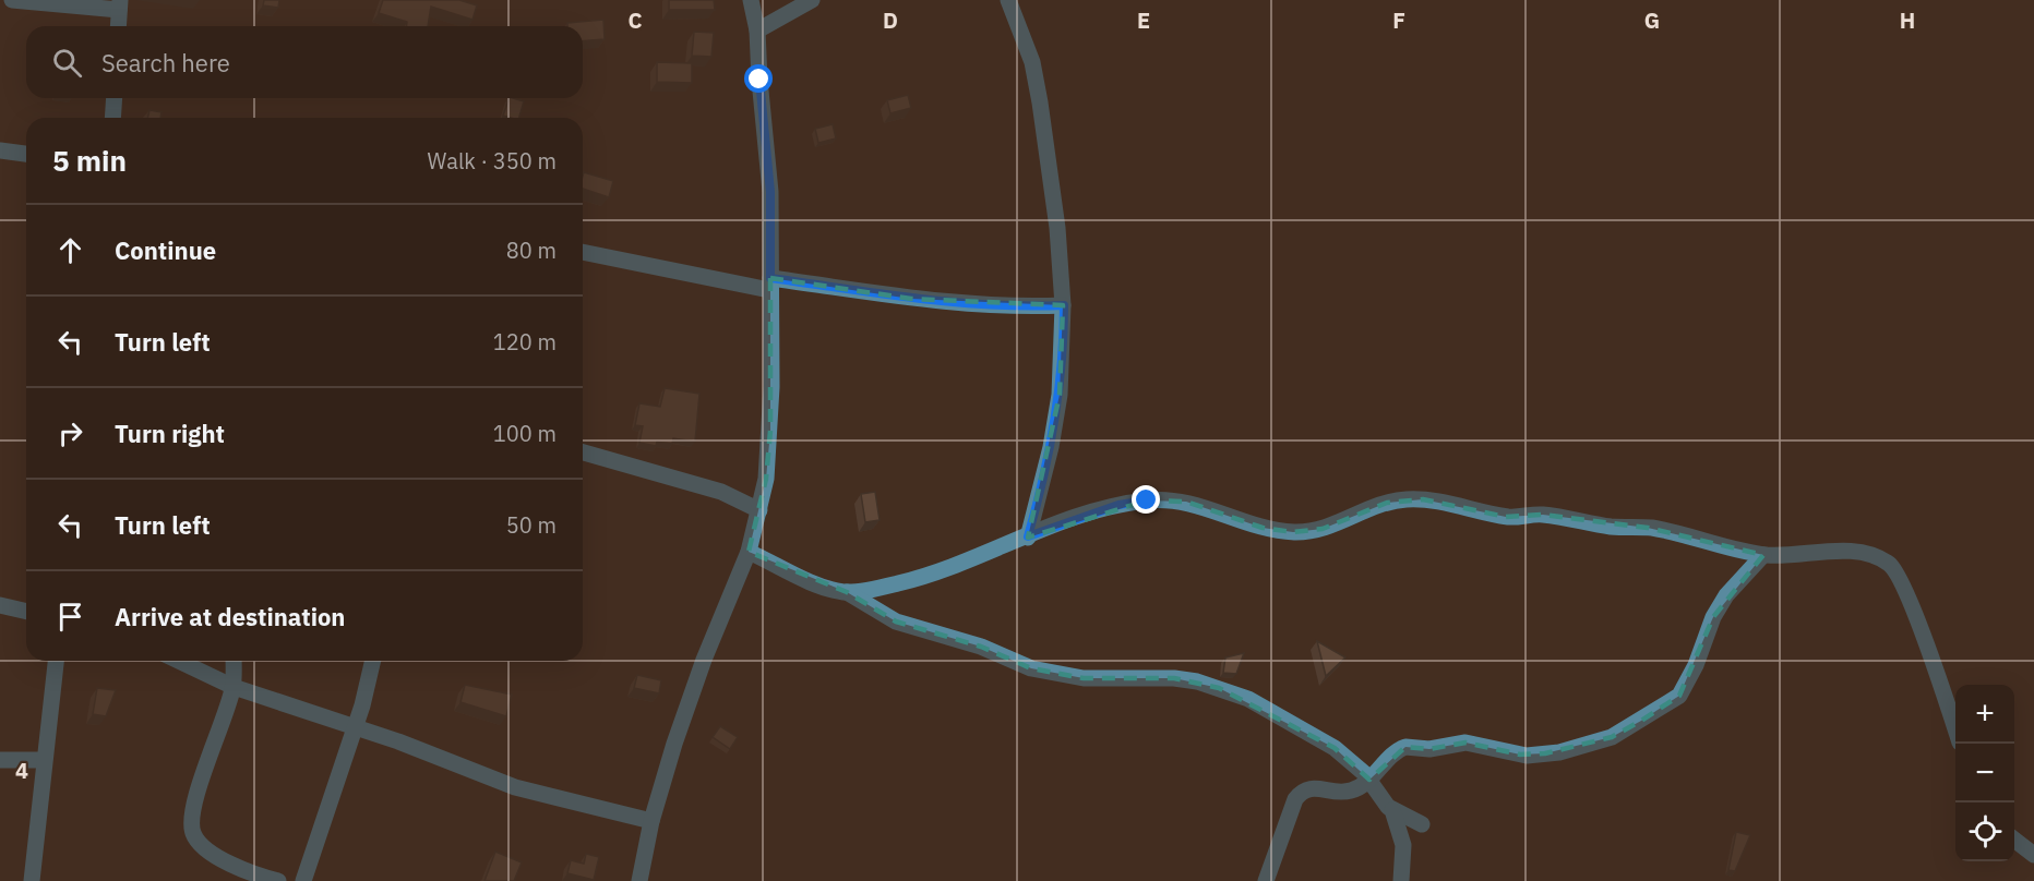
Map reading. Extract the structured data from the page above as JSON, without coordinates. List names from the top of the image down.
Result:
{
  "page": {
    "search": "Search here",
    "heading": ["5 min", "Walk · 350 m"],
    "list": [
      ["Continue", "80 m"],
      ["Turn left", "120 m"],
      ["Turn right", "100 m"],
      ["Turn left", "50 m"],
      "Arrive at destination"
    ],
    "map_buttons": ["+", "−"]
  },
  "grid": {
    "columns": [
      "C",
      "D",
      "E",
      "F",
      "G",
      "H"
    ],
    "rows": ["4"]
  }
}
